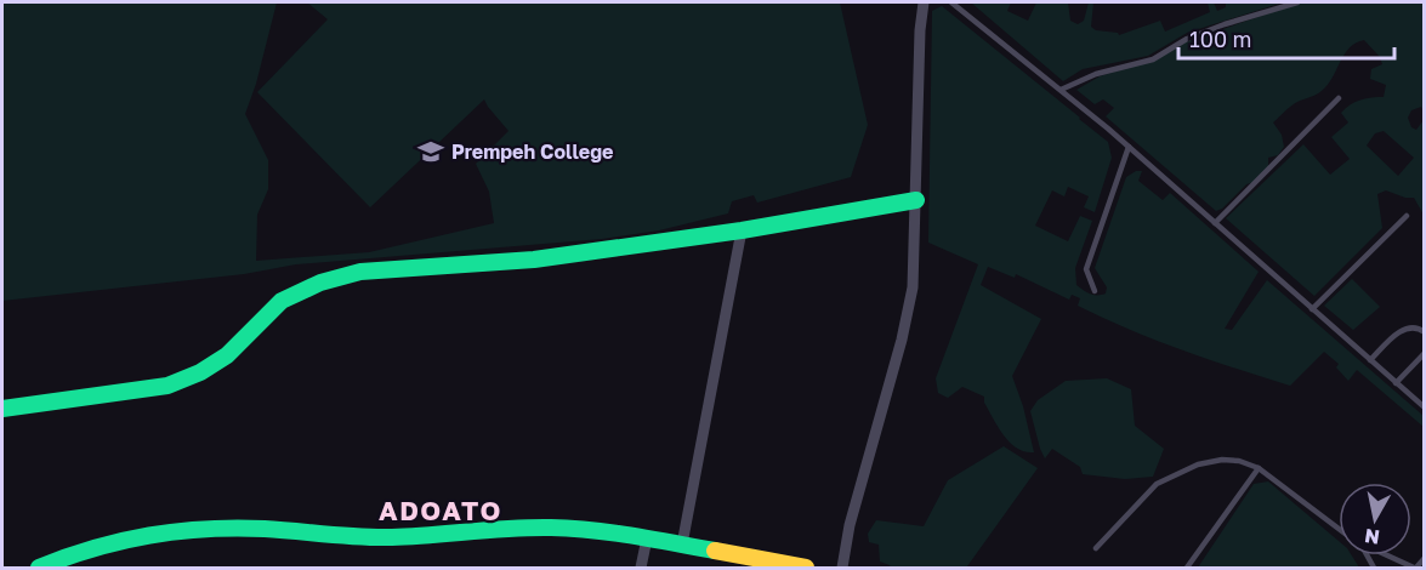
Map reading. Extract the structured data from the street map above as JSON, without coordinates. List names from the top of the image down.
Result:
{
  "districts": ["ADOATO"],
  "places": {
    "school or university": ["Prempeh College"]
  },
  "scale_bar": "100 m",
  "north": "bottom"
}
